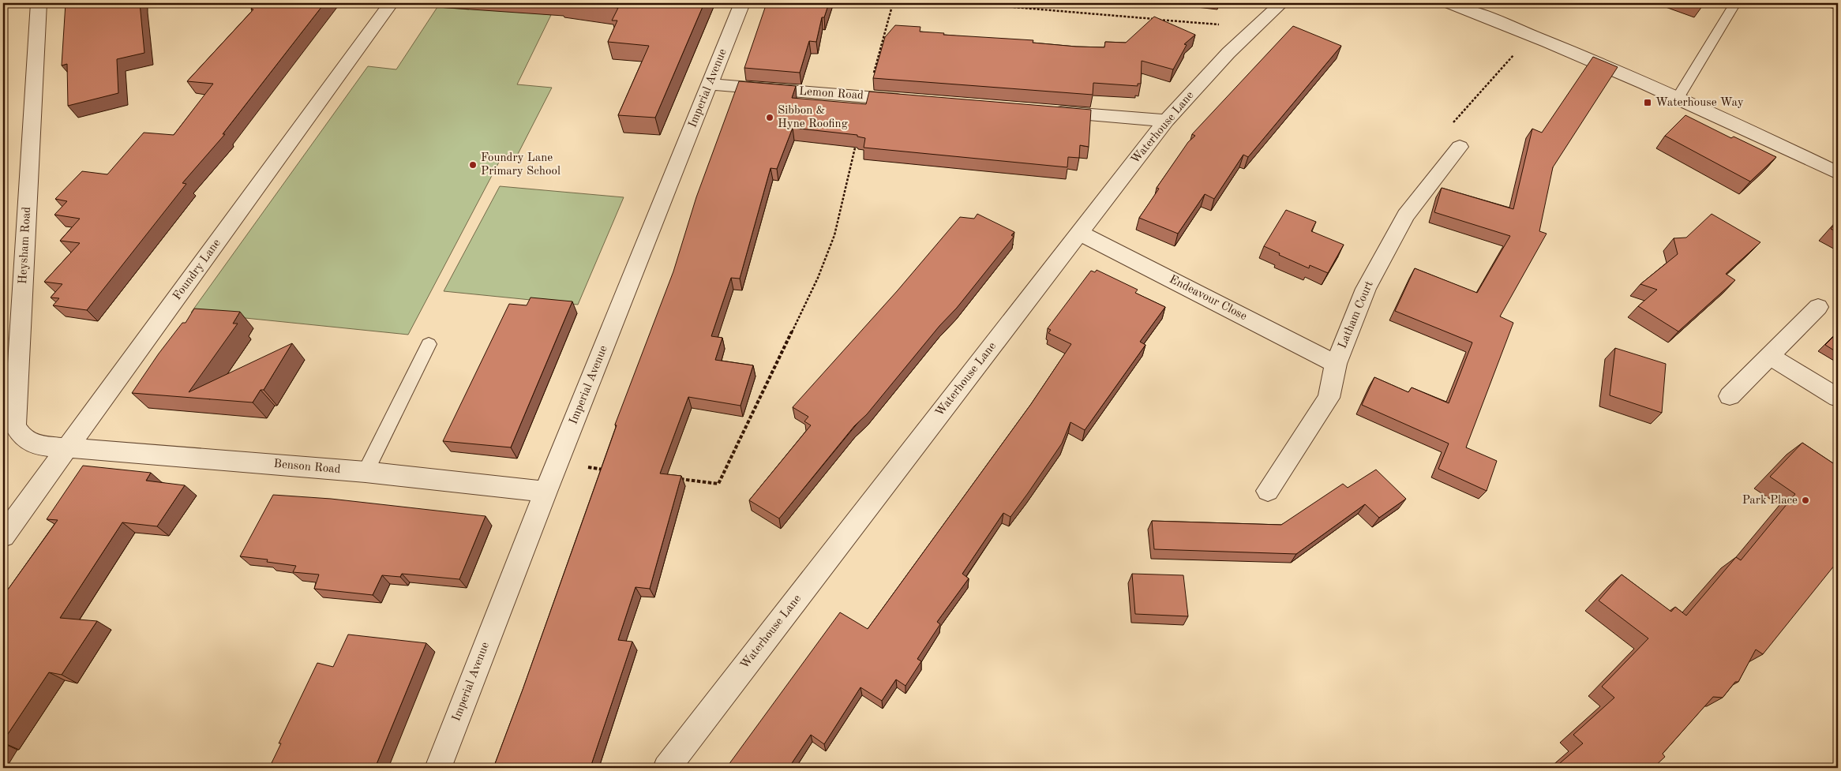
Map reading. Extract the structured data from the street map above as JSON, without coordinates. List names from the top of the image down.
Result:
{
  "streets": {
    "street": [
      "Imperial Avenue",
      "Lemon Road",
      "Waterhouse Lane",
      "Heysham Road",
      "Foundry Lane",
      "Endeavour Close",
      "Latham Court",
      "Benson Road"
    ]
  },
  "crossings": [
    ["Imperial Avenue", "Lemon Road"],
    ["Imperial Avenue", "Benson Road"],
    ["Waterhouse Lane", "Endeavour Close"],
    ["Heysham Road", "Foundry Lane"],
    ["Heysham Road", "Benson Road"],
    ["Foundry Lane", "Benson Road"],
    ["Endeavour Close", "Latham Court"]
  ],
  "places": {
    "transit": ["Waterhouse Way"],
    "other": ["Sibbon & Hyne Roofing", "Foundry Lane Primary School", "Park Place"]
  }
}
